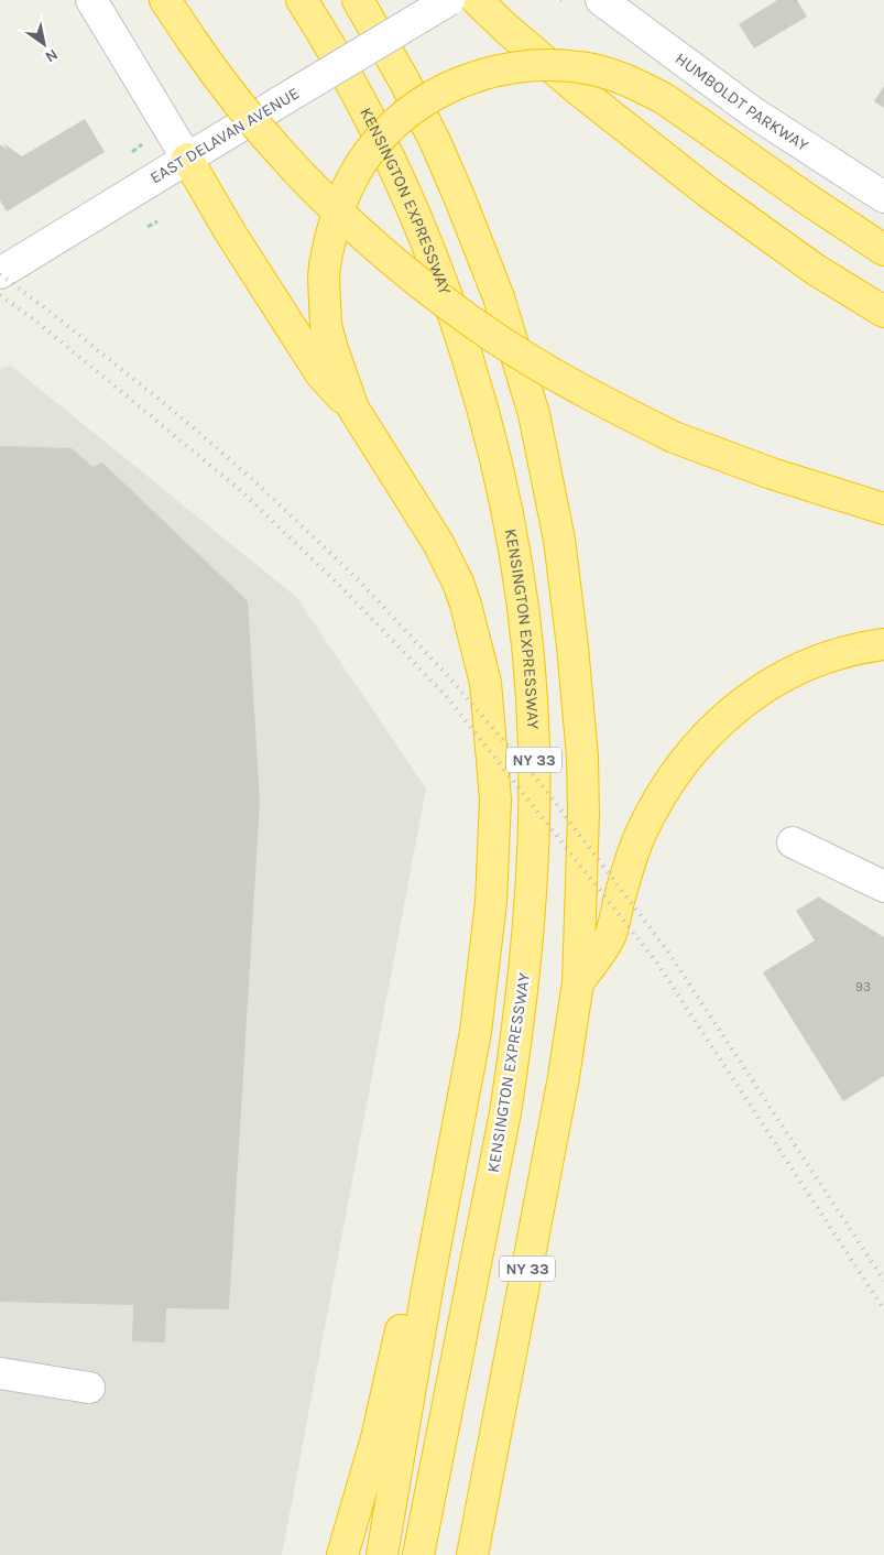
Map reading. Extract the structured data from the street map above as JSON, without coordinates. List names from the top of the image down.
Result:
{
  "streets": {
    "highway": ["KENSINGTON EXPRESSWAY", "NY 33"],
    "street": ["HUMBOLDT PARKWAY", "EAST DELAVAN AVENUE"]
  },
  "house_numbers": ["93"],
  "north": "bottom right"
}
